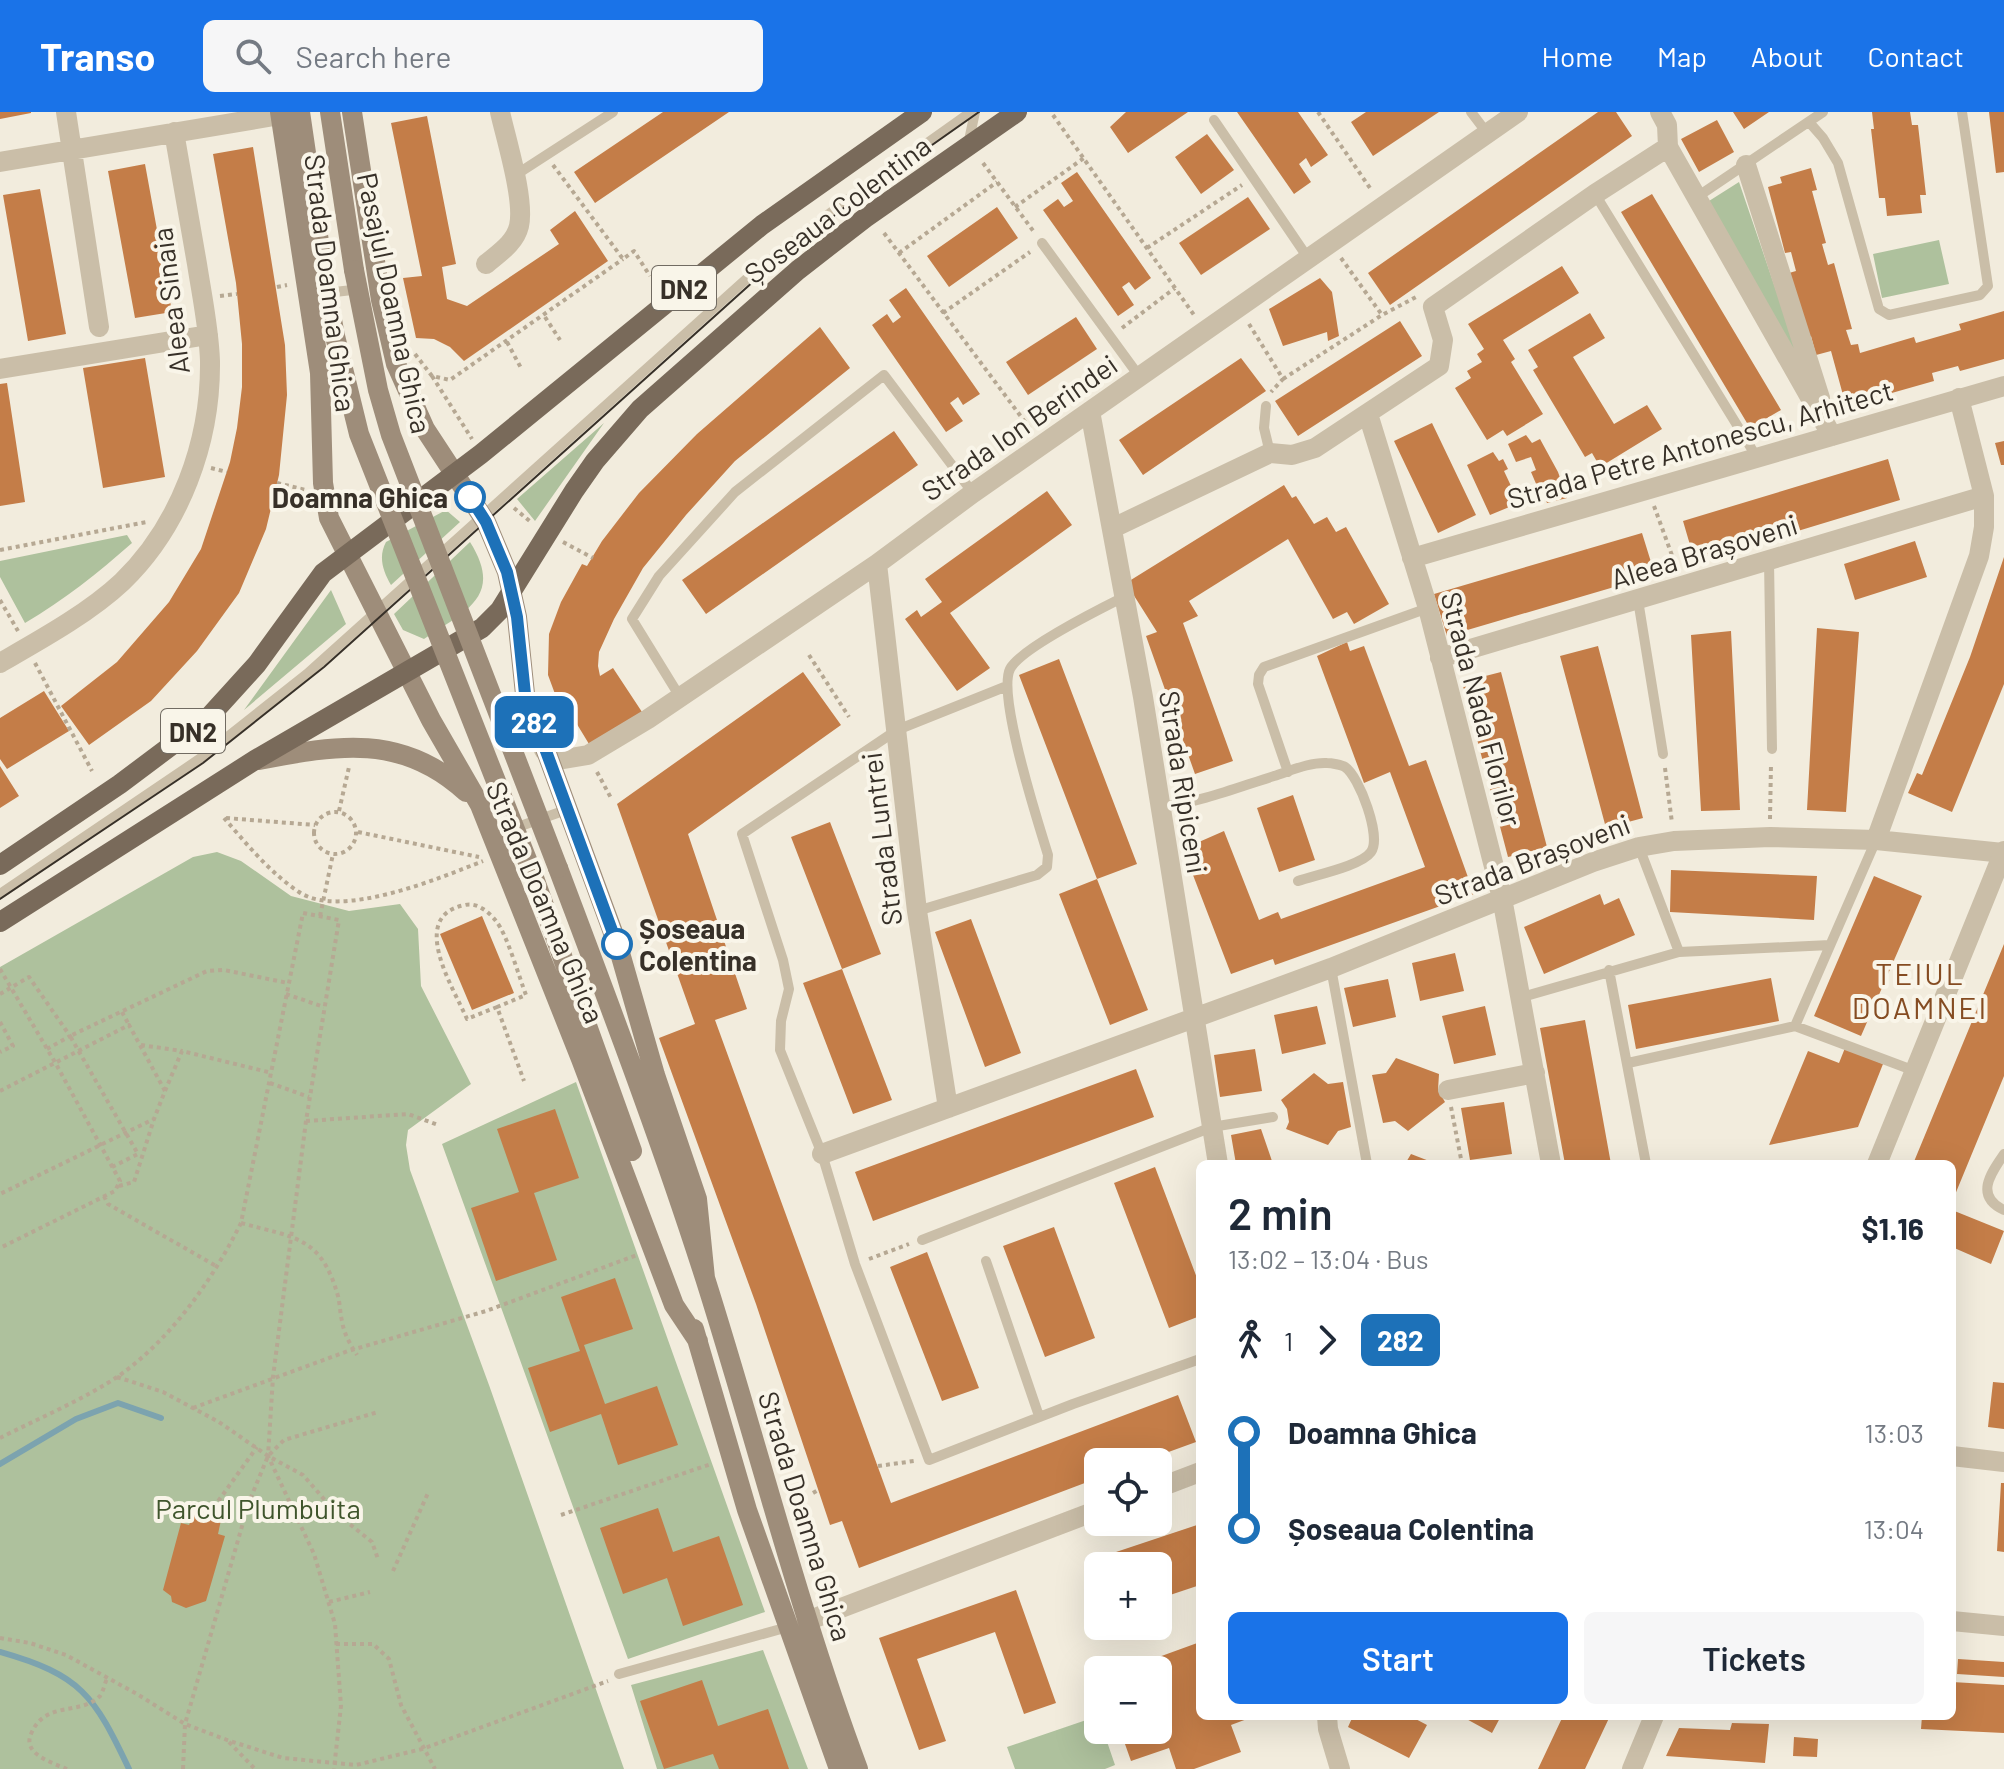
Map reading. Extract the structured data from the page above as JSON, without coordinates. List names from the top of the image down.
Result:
{
  "streets": {
    "main road": [
      "Șoseaua Colentina",
      "Strada Doamna Ghica",
      "DN2",
      "Pasajul Doamna Ghica"
    ],
    "street": [
      "Aleea Sinaia",
      "Strada Ion Berindei",
      "Strada Petre Antonescu, Arhitect",
      "Aleea Brașoveni",
      "Strada Nada Florilor",
      "Strada Ripiceni",
      "Strada Luntrei",
      "Strada Brașoveni"
    ]
  },
  "crossings": [
    ["Șoseaua Colentina", "Strada Doamna Ghica"],
    ["Strada Doamna Ghica", "Pasajul Doamna Ghica"],
    ["Strada Ion Berindei", "Strada Ripiceni"],
    ["Strada Ion Berindei", "Strada Luntrei"],
    ["Strada Petre Antonescu, Arhitect", "Strada Nada Florilor"],
    ["Aleea Brașoveni", "Strada Nada Florilor"],
    ["Strada Nada Florilor", "Strada Brașoveni"],
    ["Strada Ripiceni", "Strada Brașoveni"]
  ],
  "districts": ["TEIUL DOAMNEI"],
  "parks": ["Parcul Plumbuita"],
  "places": ["Doamna Ghica", "Șoseaua Colentina"],
  "lines": ["bus line 282"],
  "page": {
    "header": "Transo",
    "search": "Search here",
    "nav": [
      "Home",
      "Map",
      "About",
      "Contact"
    ],
    "on_map": "282",
    "heading": ["2 min", "13:02 – 13:04 · Bus", "$1.16"],
    "legs": ["1", "282"],
    "list": [
      {
        "name": "Doamna Ghica",
        "value": "13:03"
      },
      {
        "name": "Șoseaua Colentina",
        "value": "13:04"
      }
    ],
    "map_buttons": ["+", "−"],
    "buttons": ["Start", "Tickets"]
  }
}
